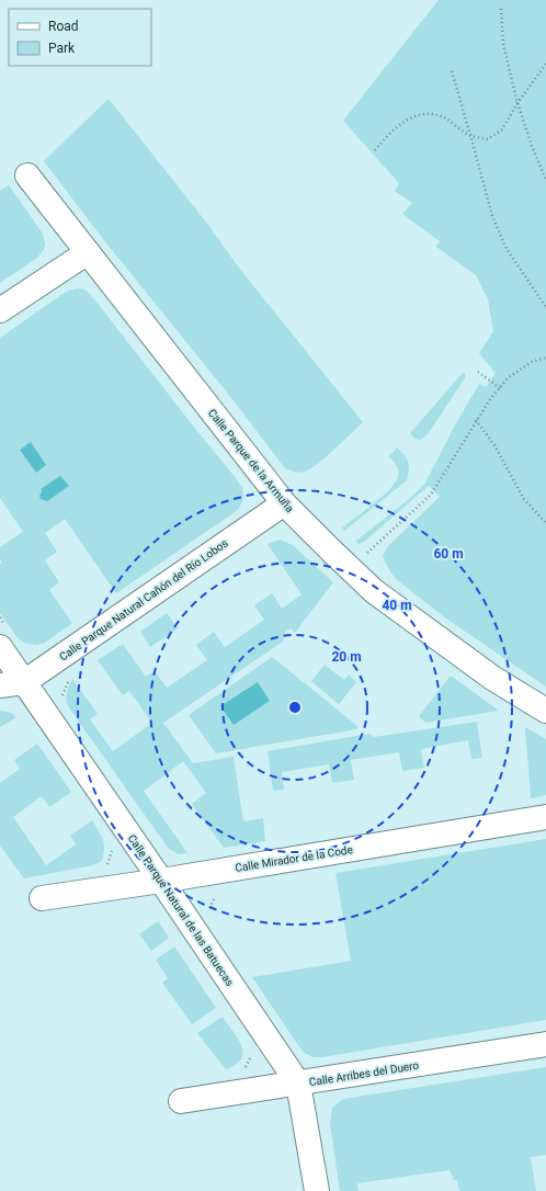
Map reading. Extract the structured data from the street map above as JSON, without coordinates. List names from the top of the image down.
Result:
{
  "streets": {
    "street": [
      "Calle Parque de la Armuña",
      "Calle Parque Natural Cañón del Río Lobos",
      "Calle Mirador de la Code",
      "Calle Parque Natural de las Batuecas",
      "Calle Arribes del Duero"
    ]
  },
  "crossings": [
    ["Calle Parque de la Armuña", "Calle Parque Natural Cañón del Río Lobos"],
    ["Calle Parque Natural Cañón del Río Lobos", "Calle Parque Natural de las Batuecas"],
    ["Calle Mirador de la Code", "Calle Parque Natural de las Batuecas"],
    ["Calle Parque Natural de las Batuecas", "Calle Arribes del Duero"]
  ],
  "legend": ["Road", "Park"],
  "rings": ["60 m", "40 m", "20 m"]
}
